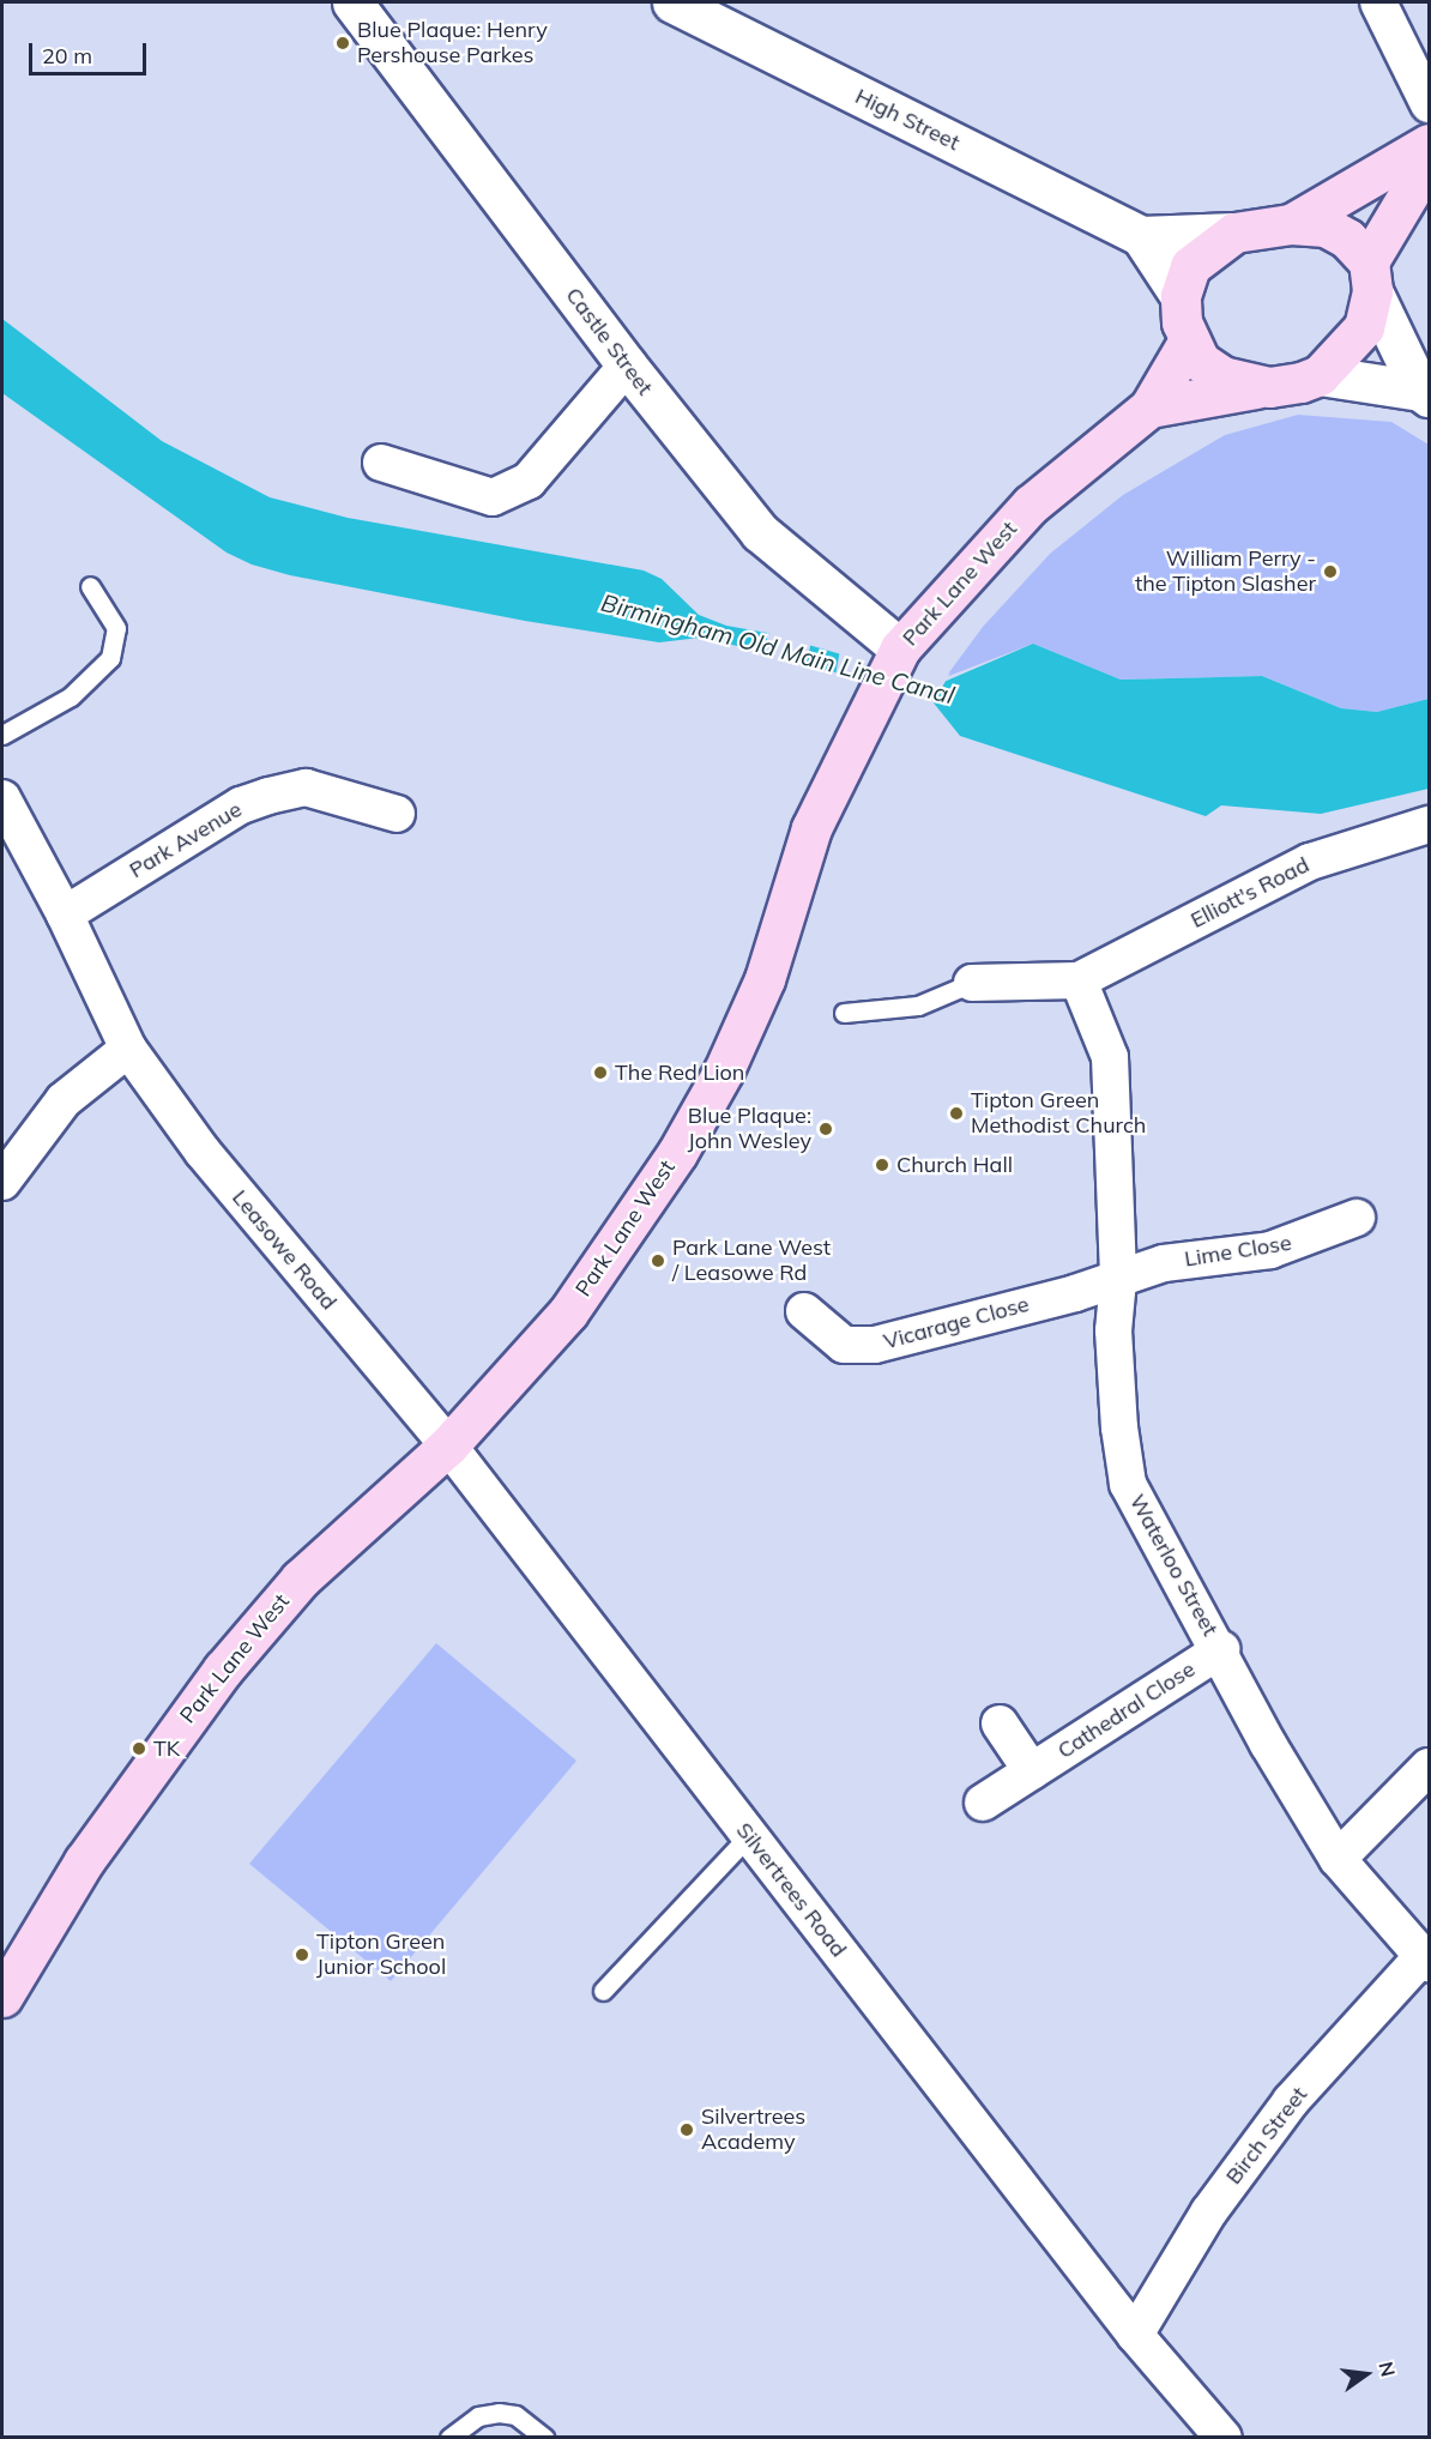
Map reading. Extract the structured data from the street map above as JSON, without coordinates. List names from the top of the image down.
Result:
{
  "streets": {
    "main road": ["High Street", "Castle Street", "Park Lane West"],
    "street": [
      "Park Avenue",
      "Elliott's Road",
      "Leasowe Road",
      "Lime Close",
      "Vicarage Close",
      "Waterloo Street",
      "Cathedral Close",
      "Silvertrees Road",
      "Birch Street"
    ]
  },
  "crossings": [
    ["High Street", "Park Lane West"],
    ["Castle Street", "Park Lane West"],
    ["Park Lane West", "Leasowe Road"],
    ["Park Lane West", "Silvertrees Road"],
    ["Park Avenue", "Leasowe Road"],
    ["Elliott's Road", "Waterloo Street"],
    ["Leasowe Road", "Silvertrees Road"],
    ["Lime Close", "Vicarage Close"],
    ["Lime Close", "Waterloo Street"],
    ["Vicarage Close", "Waterloo Street"],
    ["Waterloo Street", "Cathedral Close"],
    ["Waterloo Street", "Birch Street"],
    ["Silvertrees Road", "Birch Street"]
  ],
  "water": ["Birmingham Old Main Line Canal"],
  "places": [
    "Blue Plaque: Henry Pershouse Parkes",
    "William Perry - the Tipton Slasher",
    "The Red Lion",
    "Tipton Green Methodist Church",
    "Blue Plaque: John Wesley",
    "Church Hall",
    "Park Lane West / Leasowe Rd",
    "TK",
    "Tipton Green Junior School",
    "Silvertrees Academy"
  ],
  "scale_bar": "20 m",
  "north": "right"
}
